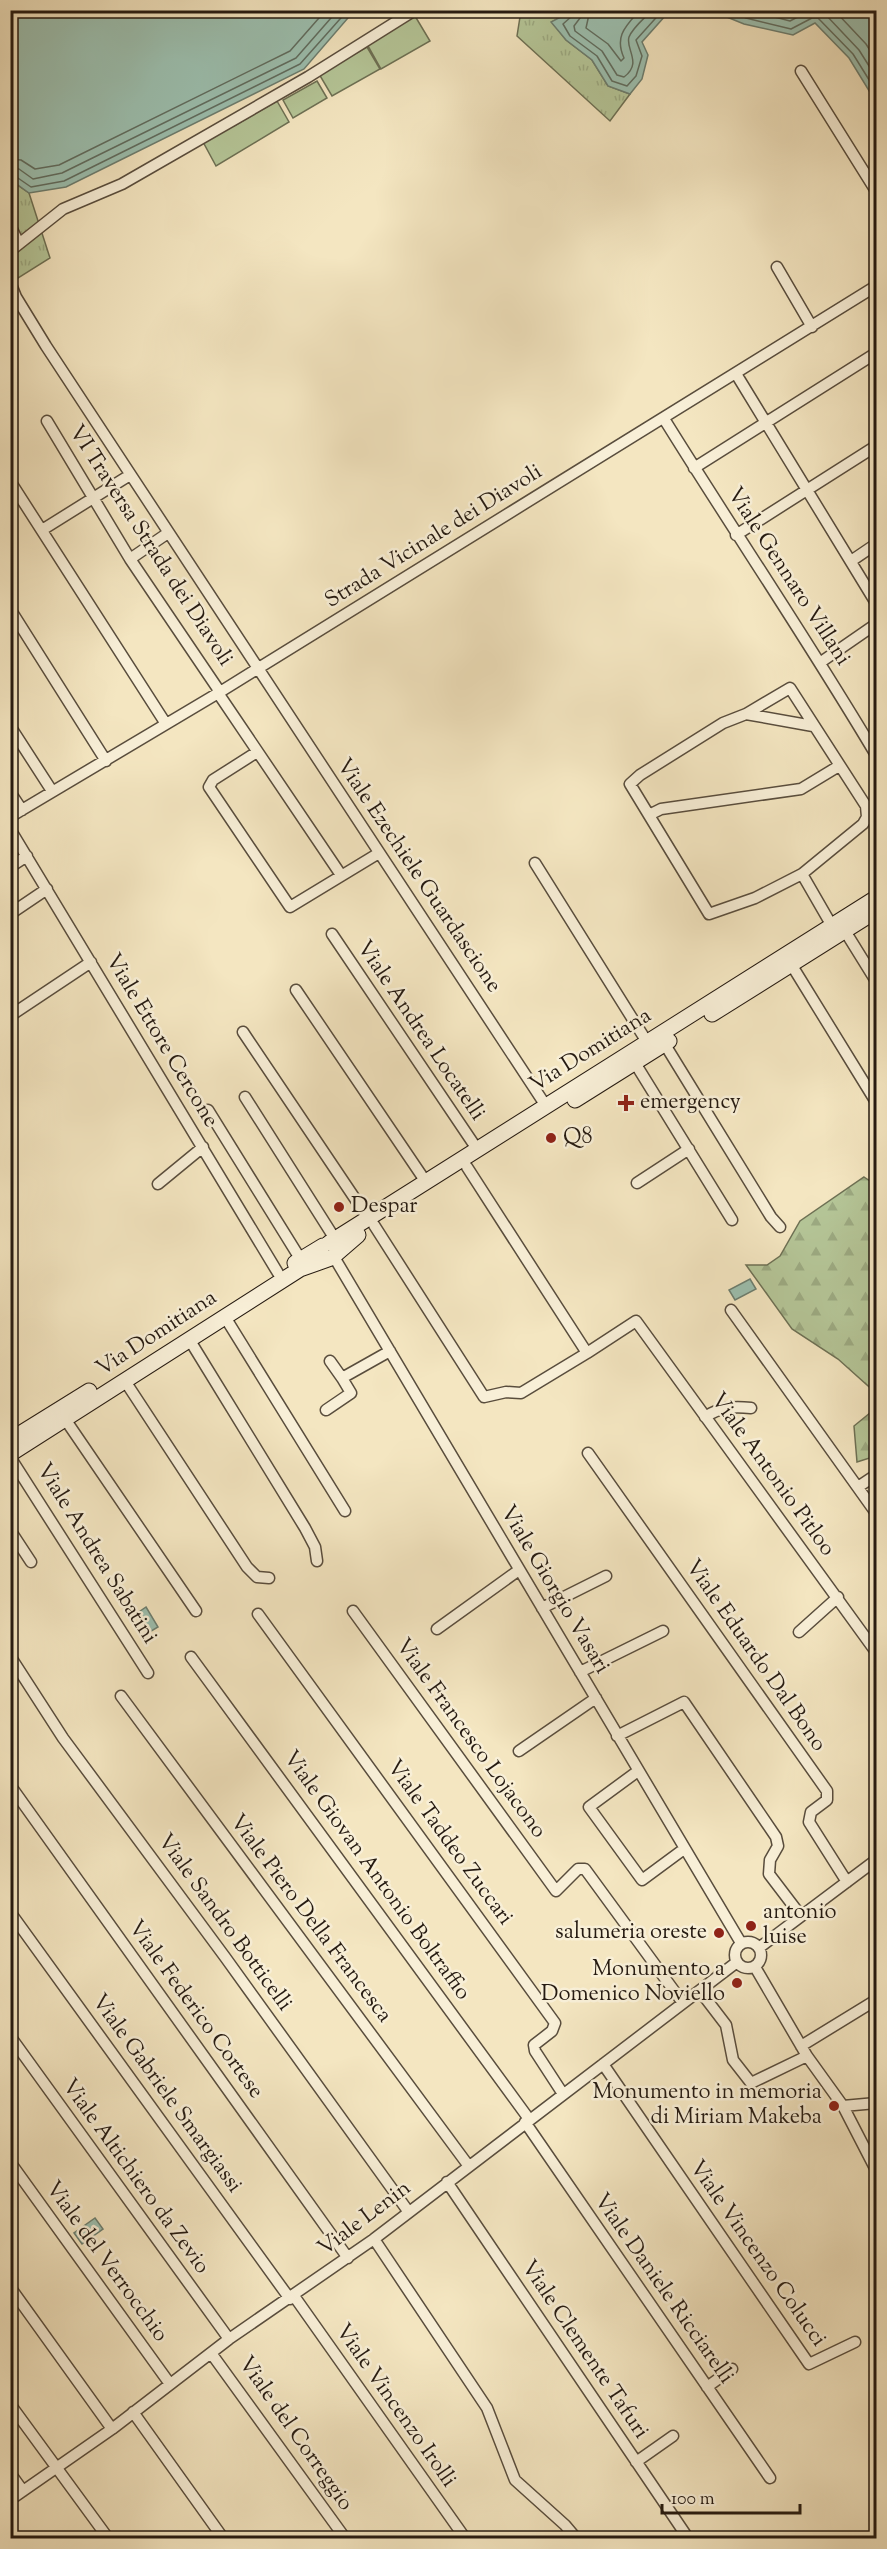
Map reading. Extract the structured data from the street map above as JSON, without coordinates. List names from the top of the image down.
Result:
{
  "streets": {
    "main road": ["Via Domitiana"],
    "street": [
      "Strada Vicinale dei Diavoli",
      "VI Traversa Strada dei Diavoli",
      "Viale Gennaro Villani",
      "Viale Ezechiele Guardascione",
      "Viale Andrea Locatelli",
      "Viale Ettore Cercone",
      "Viale Antonio Pitloo",
      "Viale Andrea Sabatini",
      "Viale Giorgio Vasari",
      "Viale Eduardo Dal Bono",
      "Viale Francesco Lojacono",
      "Viale Taddeo Zuccari",
      "Viale Giovan Antonio Boltraffio",
      "Viale Piero Della Francesca",
      "Viale Sandro Botticelli",
      "Viale Federico Cortese",
      "Viale Gabriele Smargiassi",
      "Viale Altichiero da Zevio",
      "Viale Lenin",
      "Viale Vincenzo Colucci",
      "Viale del Verrocchio",
      "Viale Daniele Ricciarelli",
      "Viale Clemente Tafuri",
      "Viale Vincenzo Irolli",
      "Viale del Correggio"
    ]
  },
  "crossings": [
    ["Strada Vicinale dei Diavoli", "VI Traversa Strada dei Diavoli"],
    ["Strada Vicinale dei Diavoli", "Viale Ezechiele Guardascione"],
    ["Viale Ezechiele Guardascione", "Via Domitiana"],
    ["Viale Andrea Locatelli", "Via Domitiana"],
    ["Viale Ettore Cercone", "Via Domitiana"],
    ["Via Domitiana", "Viale Andrea Sabatini"],
    ["Via Domitiana", "Viale Giorgio Vasari"],
    ["Viale Giorgio Vasari", "Viale Lenin"],
    ["Viale Francesco Lojacono", "Viale Lenin"],
    ["Viale Taddeo Zuccari", "Viale Lenin"],
    ["Viale Giovan Antonio Boltraffio", "Viale Lenin"],
    ["Viale Giovan Antonio Boltraffio", "Viale Daniele Ricciarelli"],
    ["Viale Piero Della Francesca", "Viale Lenin"],
    ["Viale Sandro Botticelli", "Viale Lenin"],
    ["Viale Federico Cortese", "Viale Lenin"],
    ["Viale Gabriele Smargiassi", "Viale Lenin"],
    ["Viale Gabriele Smargiassi", "Viale Vincenzo Irolli"],
    ["Viale Altichiero da Zevio", "Viale Lenin"],
    ["Viale Lenin", "Viale Vincenzo Colucci"],
    ["Viale Lenin", "Viale del Verrocchio"],
    ["Viale Lenin", "Viale Daniele Ricciarelli"],
    ["Viale Lenin", "Viale Clemente Tafuri"],
    ["Viale Lenin", "Viale Vincenzo Irolli"],
    ["Viale Lenin", "Viale del Correggio"]
  ],
  "places": {
    "health": ["emergency"],
    "other": [
      "Q8",
      "Despar",
      "antonio luise",
      "salumeria oreste",
      "Monumento a Domenico Noviello",
      "Monumento in memoria di Miriam Makeba"
    ]
  },
  "scale_bar": "100 m"
}
